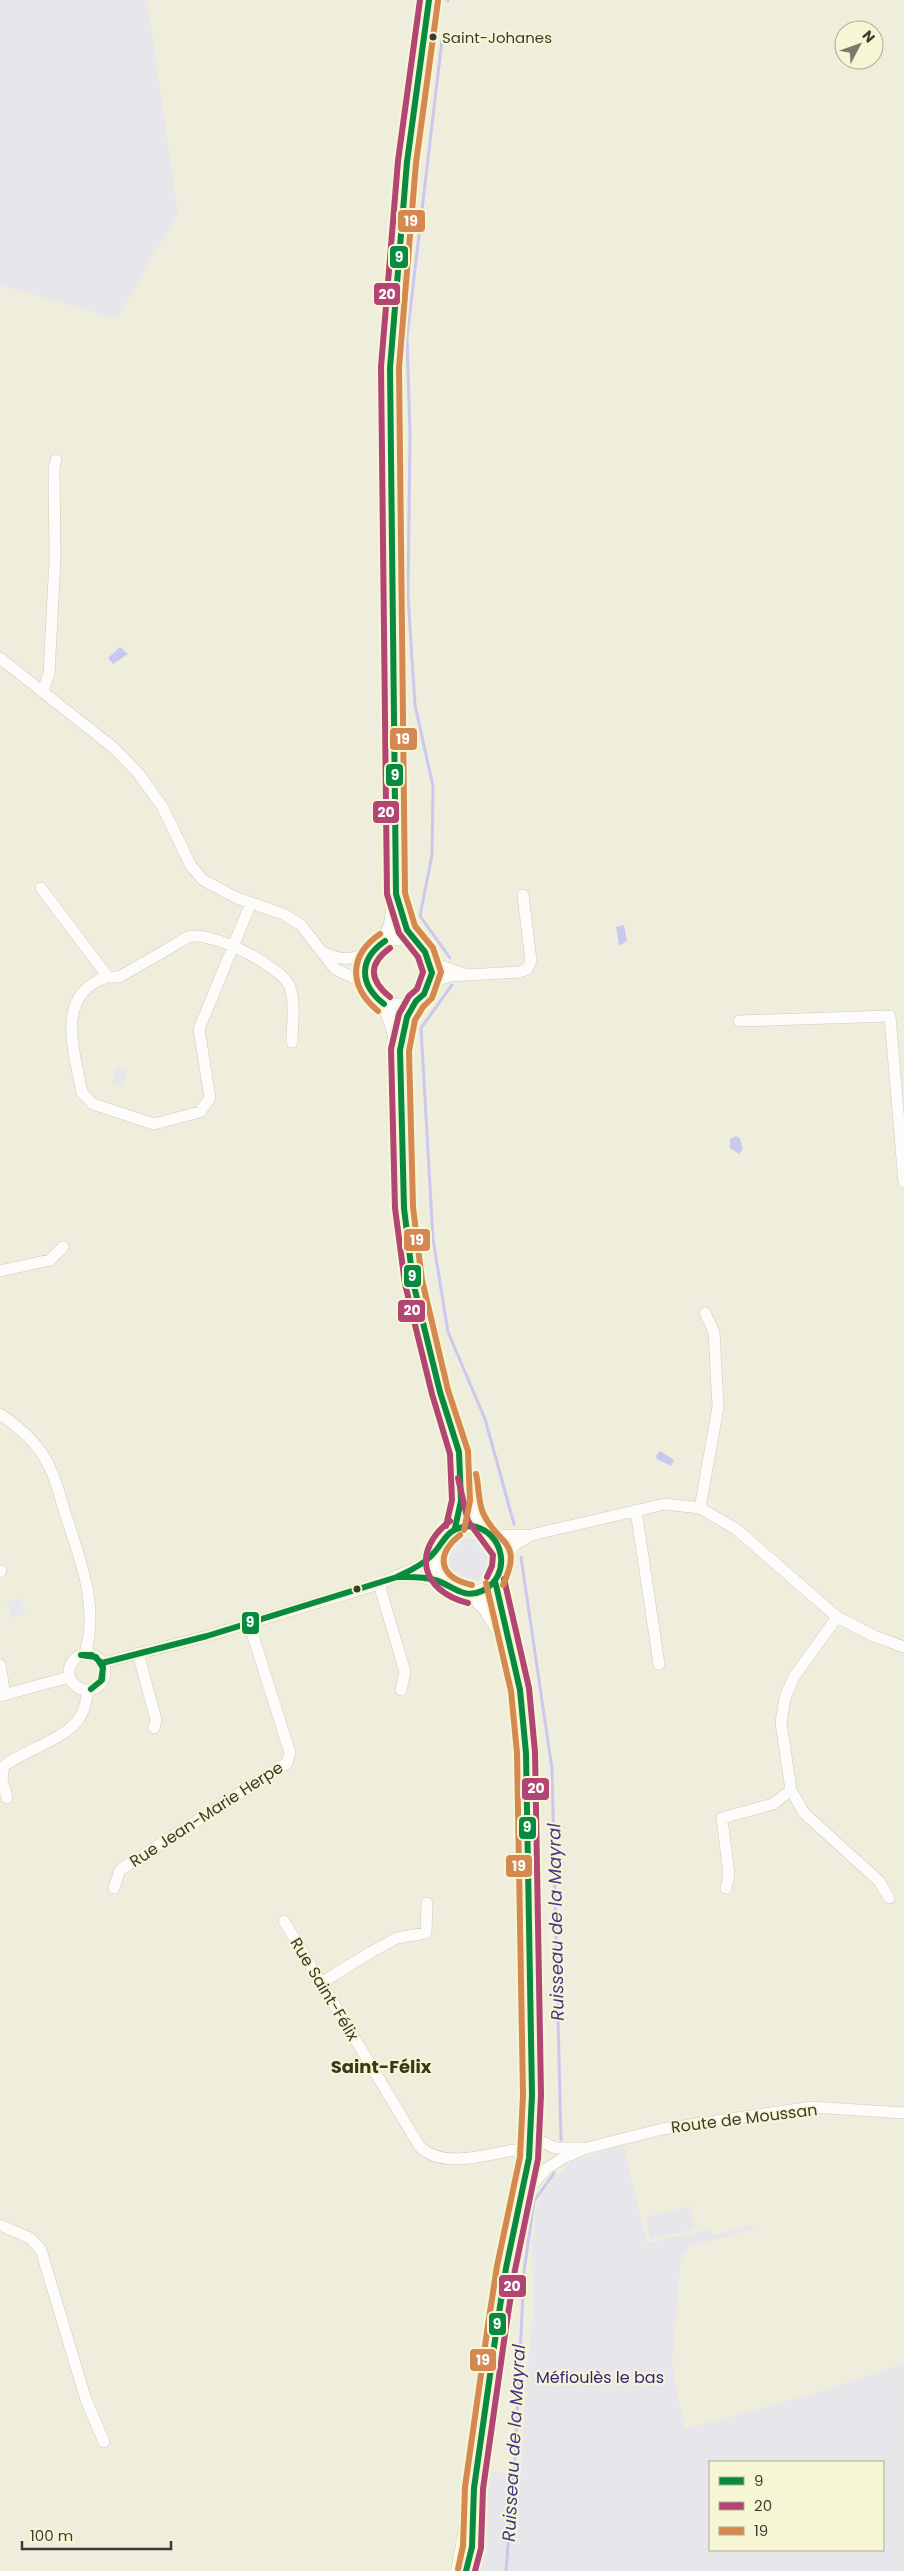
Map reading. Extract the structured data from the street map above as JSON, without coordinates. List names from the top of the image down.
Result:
{
  "streets": {
    "street": ["Rue Jean-Marie Herpe", "Rue Saint-Félix", "Route de Moussan"]
  },
  "districts": ["Saint-Félix"],
  "water": ["Ruisseau de la Mayral"],
  "parks": ["Méfioulès le bas"],
  "places": ["Saint-Johanes"],
  "lines": ["transit line 9", "transit line 20", "transit line 19"],
  "legend": ["9", "20", "19"],
  "scale_bar": "100 m",
  "north": "top right"
}
